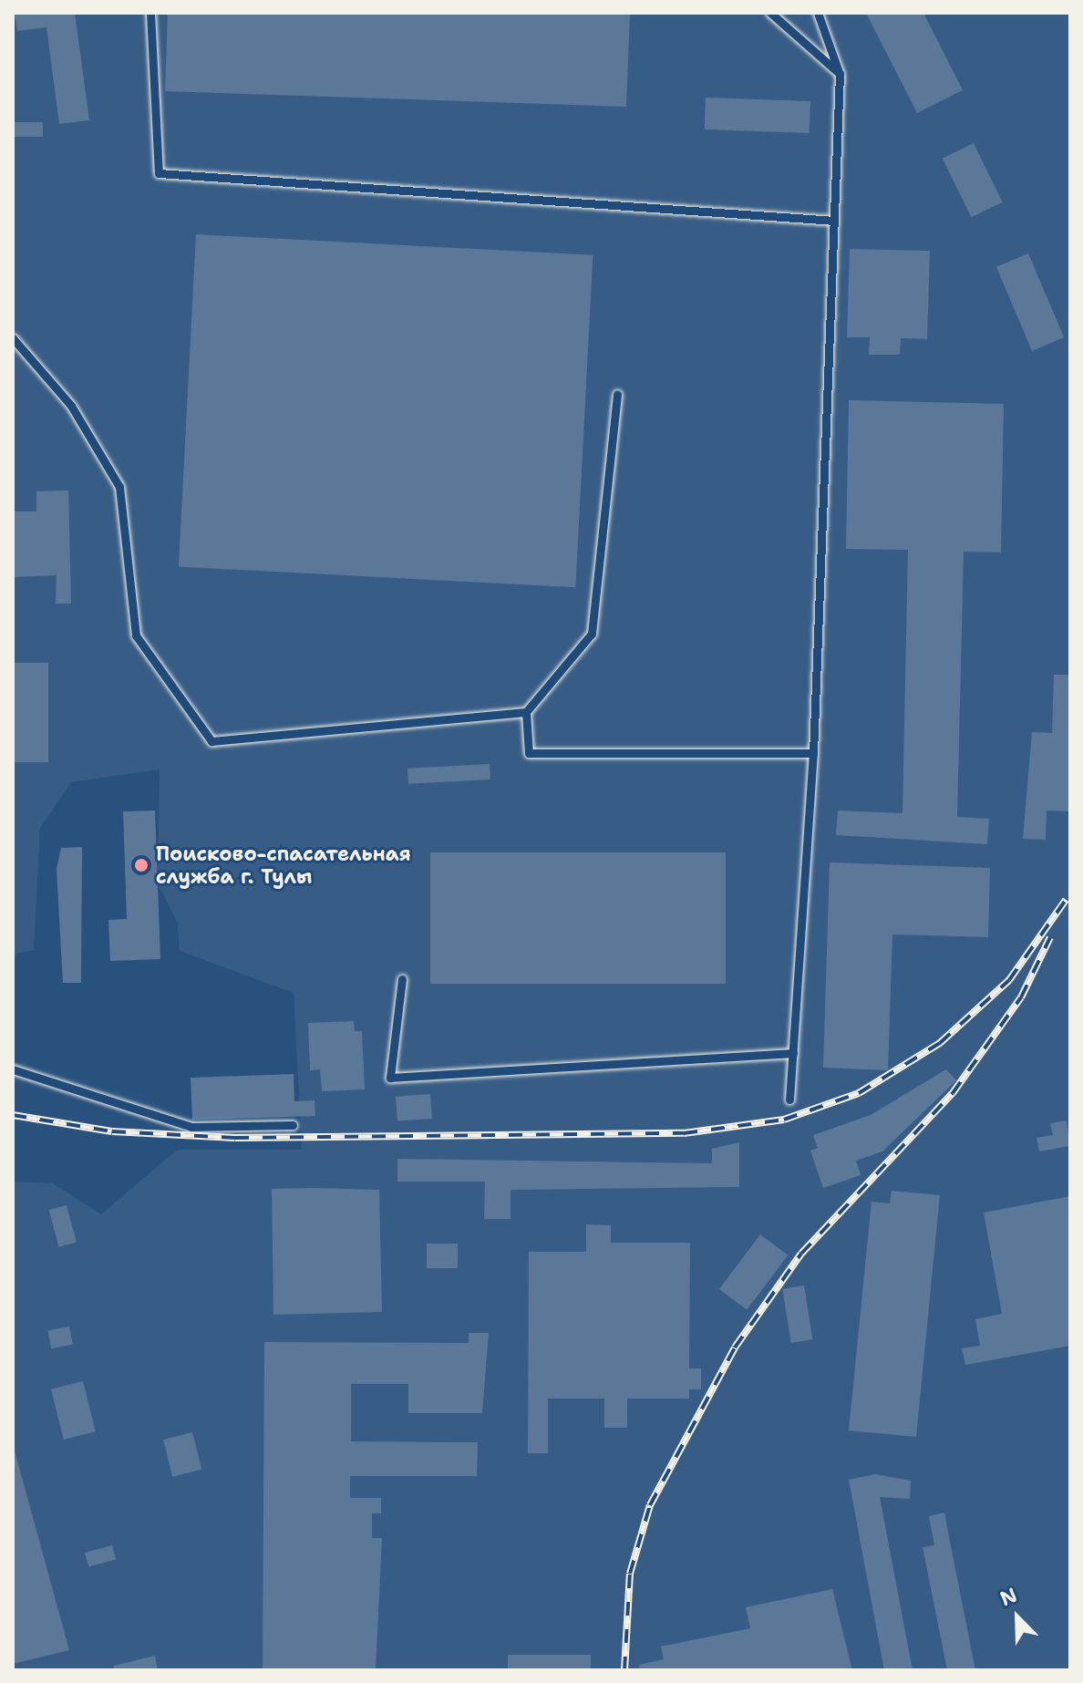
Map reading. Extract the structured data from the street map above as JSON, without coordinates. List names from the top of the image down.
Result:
{
  "places": ["Поисково-спасательная служба г. Тулы"],
  "north": "top left"
}
